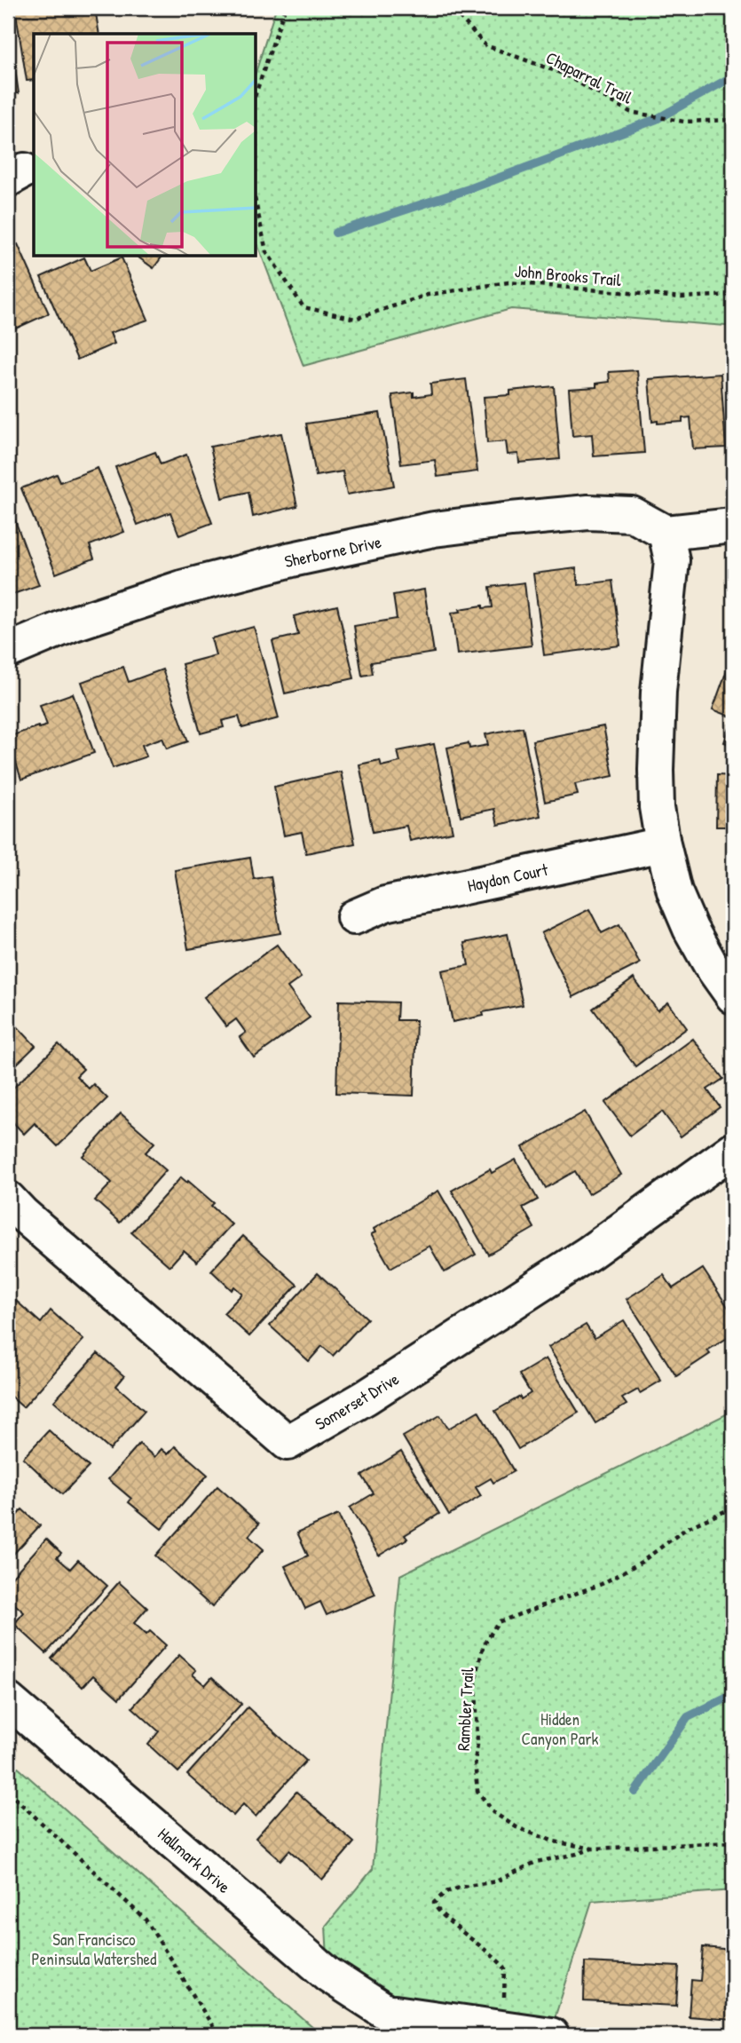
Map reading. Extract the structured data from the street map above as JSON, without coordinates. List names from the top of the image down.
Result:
{
  "streets": {
    "street": [
      "Sherborne Drive",
      "Haydon Court",
      "Somerset Drive",
      "Hallmark Drive"
    ],
    "path": ["Chaparral Trail", "John Brooks Trail", "Rambler Trail"]
  },
  "parks": ["Hidden Canyon Park", "San Francisco Peninsula Watershed"]
}
